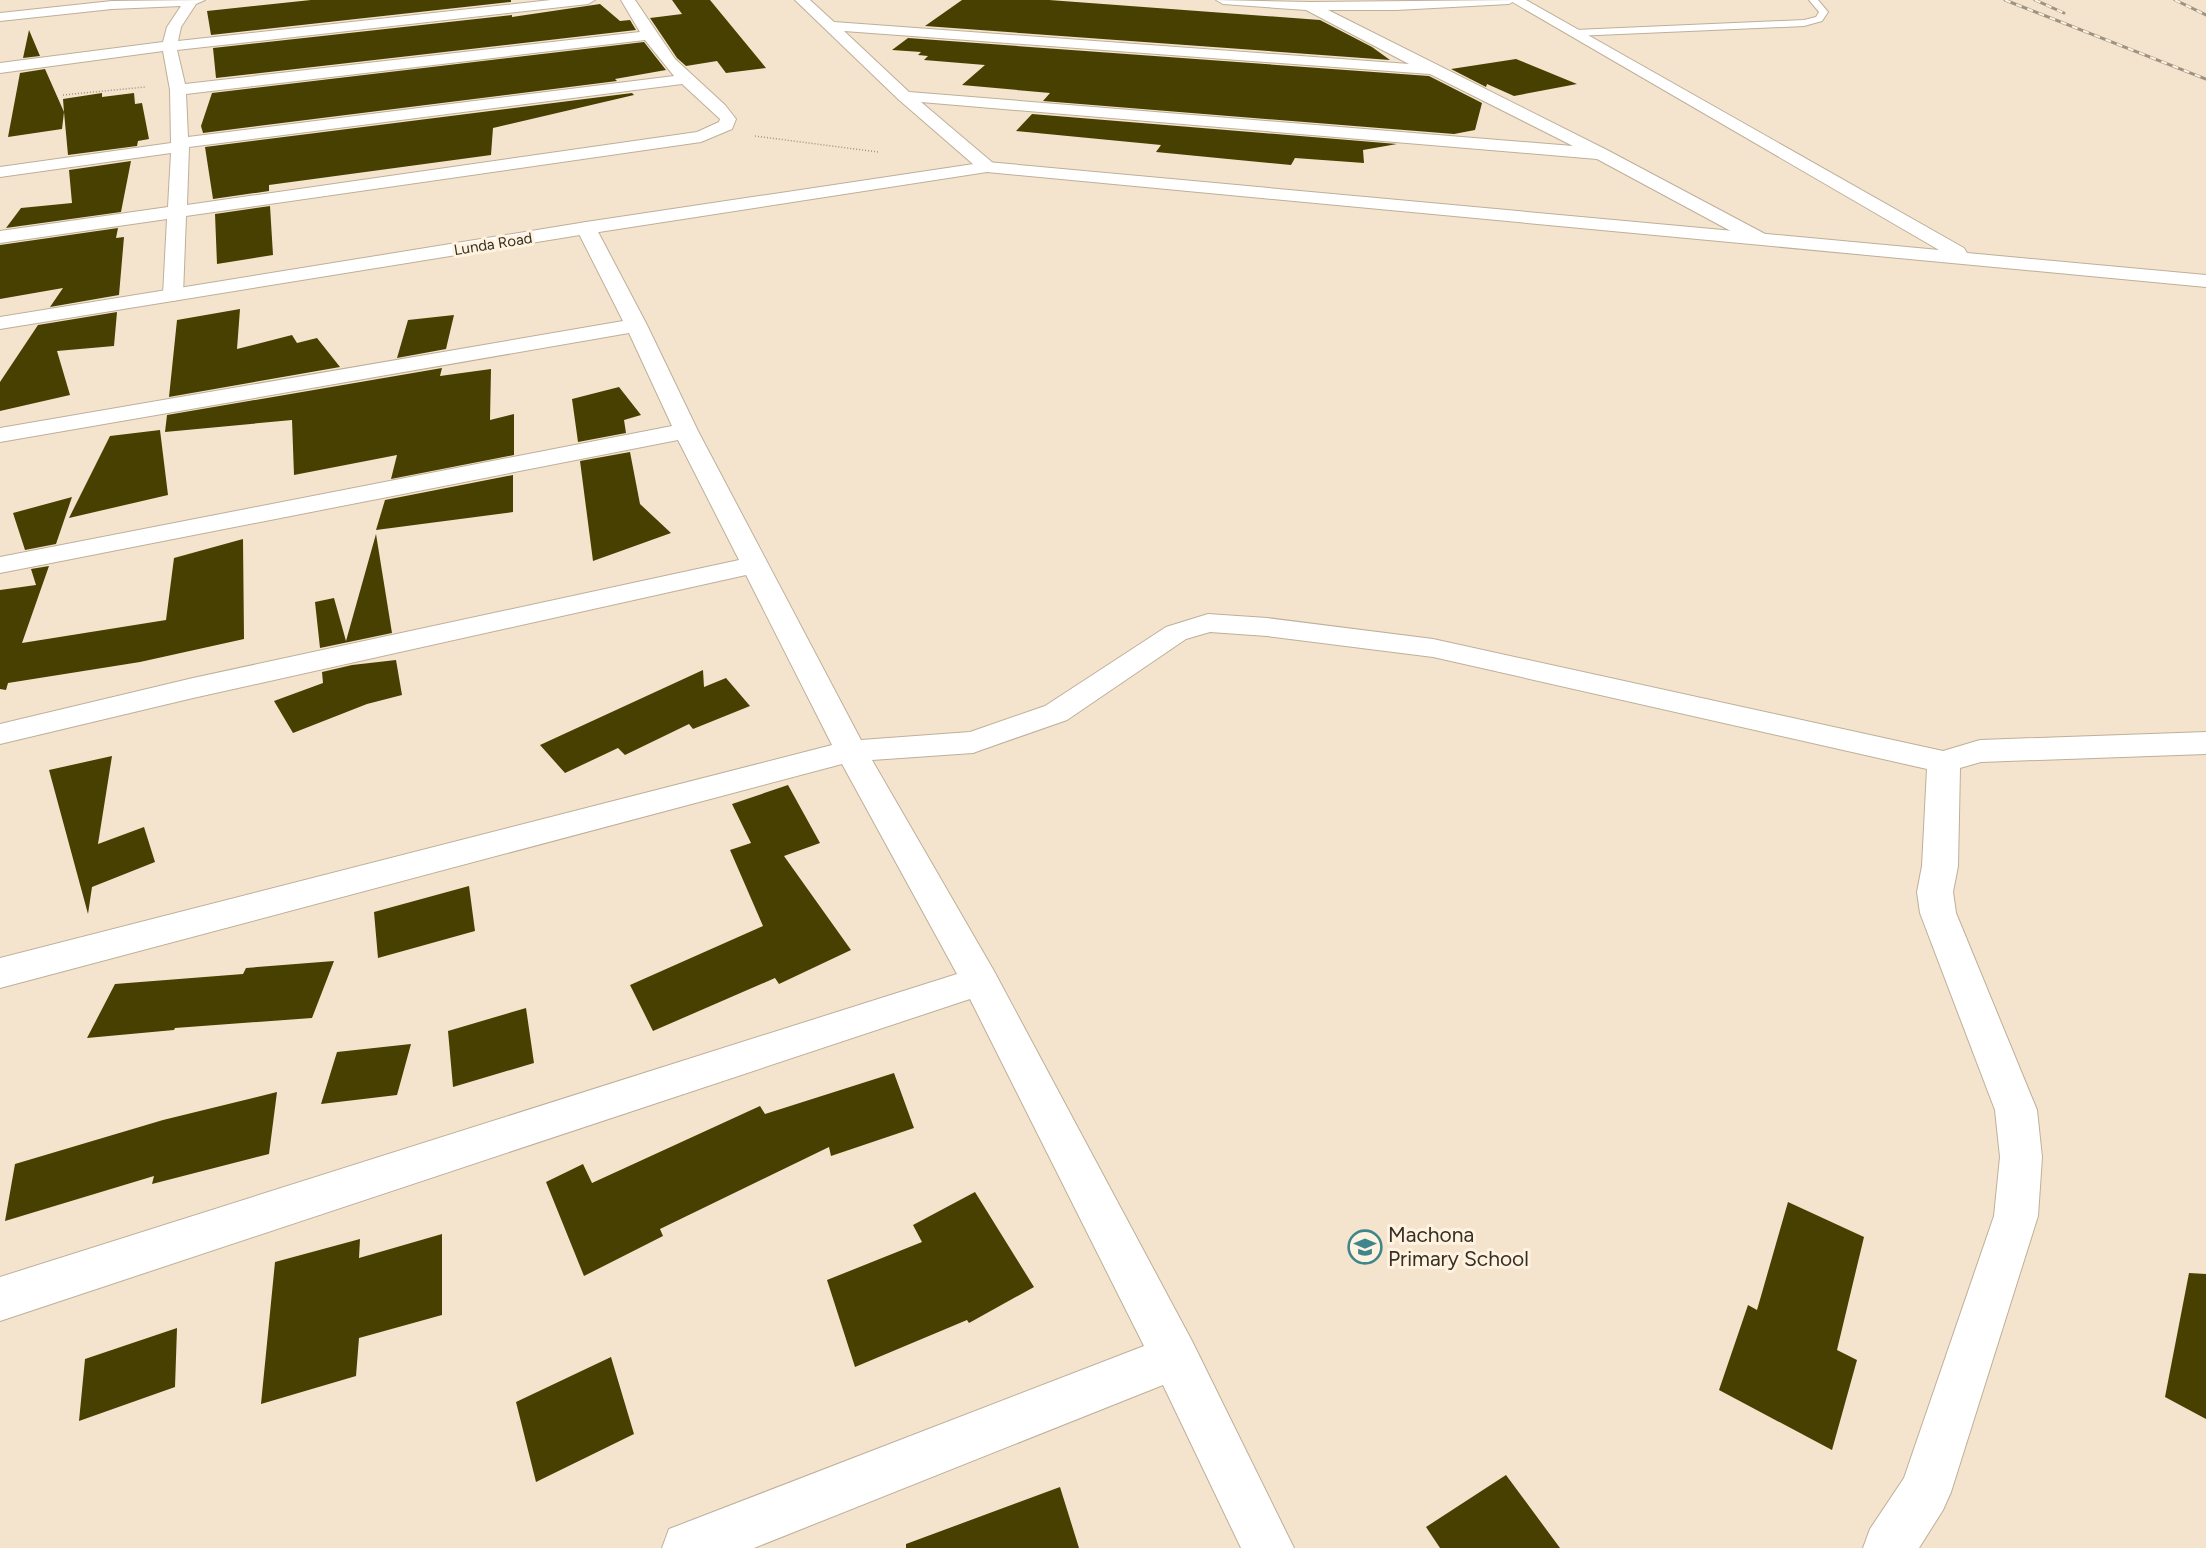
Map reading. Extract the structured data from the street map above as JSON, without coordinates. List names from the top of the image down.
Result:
{
  "streets": {
    "street": ["Lunda Road"]
  },
  "places": {
    "school or university": ["Machona Primary School"]
  }
}
